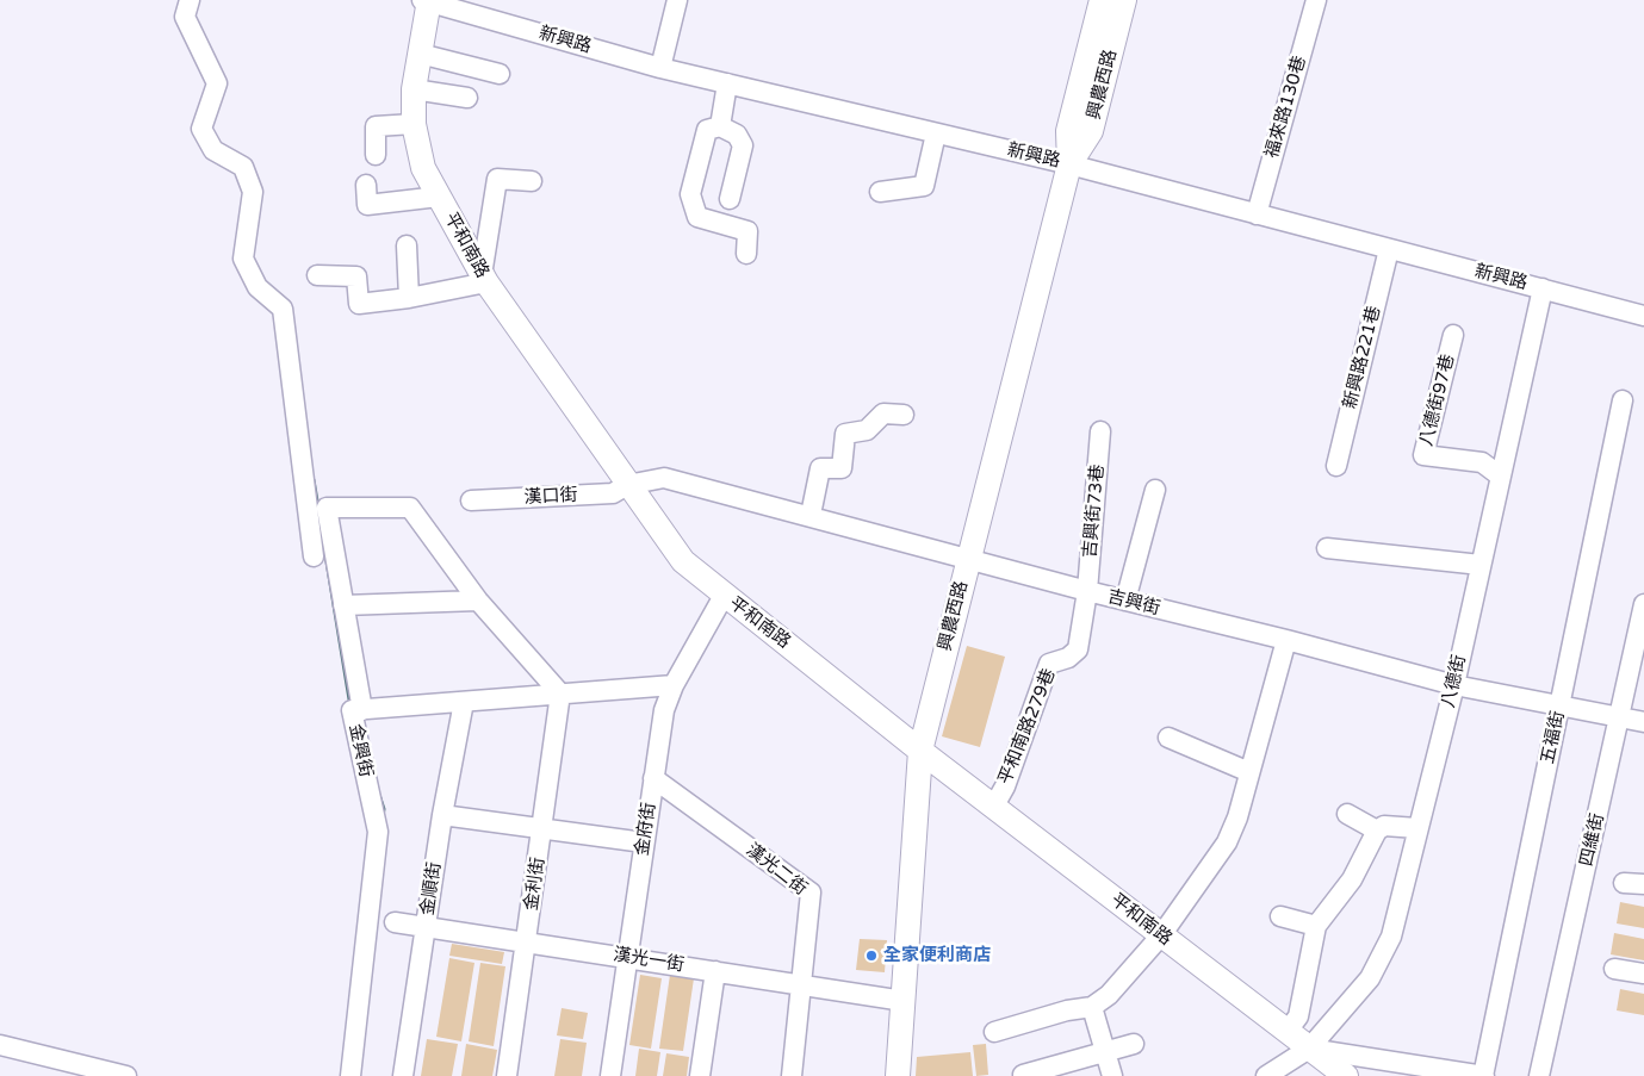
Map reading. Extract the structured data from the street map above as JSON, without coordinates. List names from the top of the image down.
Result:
{
  "streets": {
    "main road": ["興農西路", "平和南路"],
    "street": [
      "新興路",
      "福來路130巷",
      "新興路221巷",
      "八德街97巷",
      "漢口街",
      "吉興街73巷",
      "吉興街",
      "八德街",
      "平和南路279巷",
      "五福街",
      "金興街",
      "金府街",
      "四維街",
      "漢光二街",
      "金利街",
      "金順街",
      "漢光一街"
    ]
  },
  "crossings": [
    ["新興路", "興農西路"],
    ["新興路", "福來路130巷"],
    ["新興路", "平和南路"],
    ["新興路", "新興路221巷"],
    ["新興路", "八德街"],
    ["興農西路", "平和南路"],
    ["興農西路", "吉興街"],
    ["興農西路", "漢光一街"],
    ["平和南路", "漢口街"],
    ["平和南路", "吉興街"],
    ["平和南路", "八德街"],
    ["平和南路", "平和南路279巷"],
    ["平和南路", "金府街"],
    ["八德街97巷", "八德街"],
    ["漢口街", "吉興街"],
    ["吉興街73巷", "吉興街"],
    ["吉興街73巷", "平和南路279巷"],
    ["吉興街", "八德街"],
    ["吉興街", "平和南路279巷"],
    ["吉興街", "五福街"],
    ["吉興街", "四維街"],
    ["金興街", "金府街"],
    ["金興街", "金利街"],
    ["金興街", "金順街"],
    ["金府街", "漢光二街"],
    ["金府街", "漢光一街"],
    ["漢光二街", "漢光一街"],
    ["金利街", "漢光一街"],
    ["金順街", "漢光一街"]
  ],
  "places": ["全家便利商店"]
}
